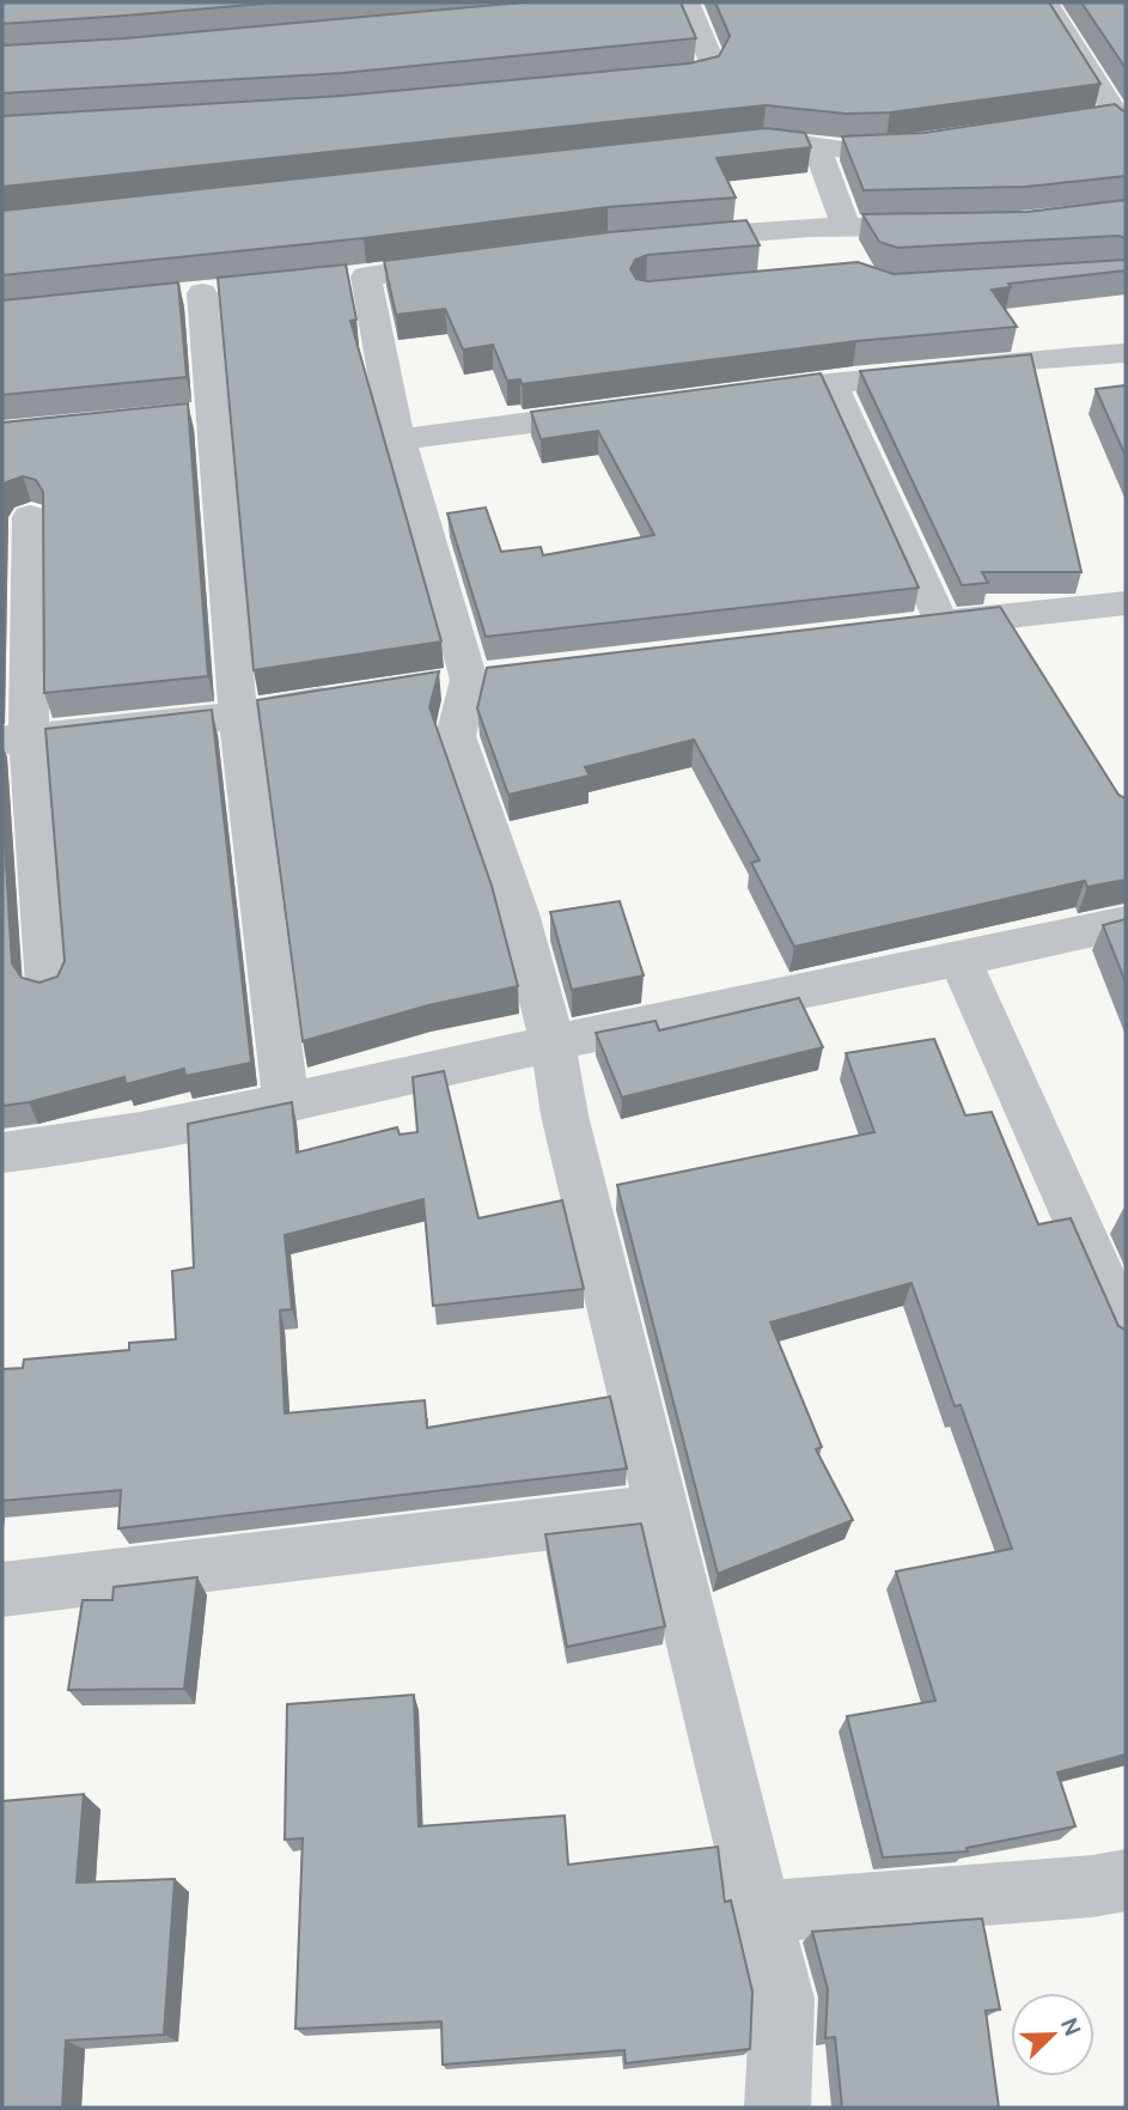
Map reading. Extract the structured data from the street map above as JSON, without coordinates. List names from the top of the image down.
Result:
{
  "north": "top right"
}
